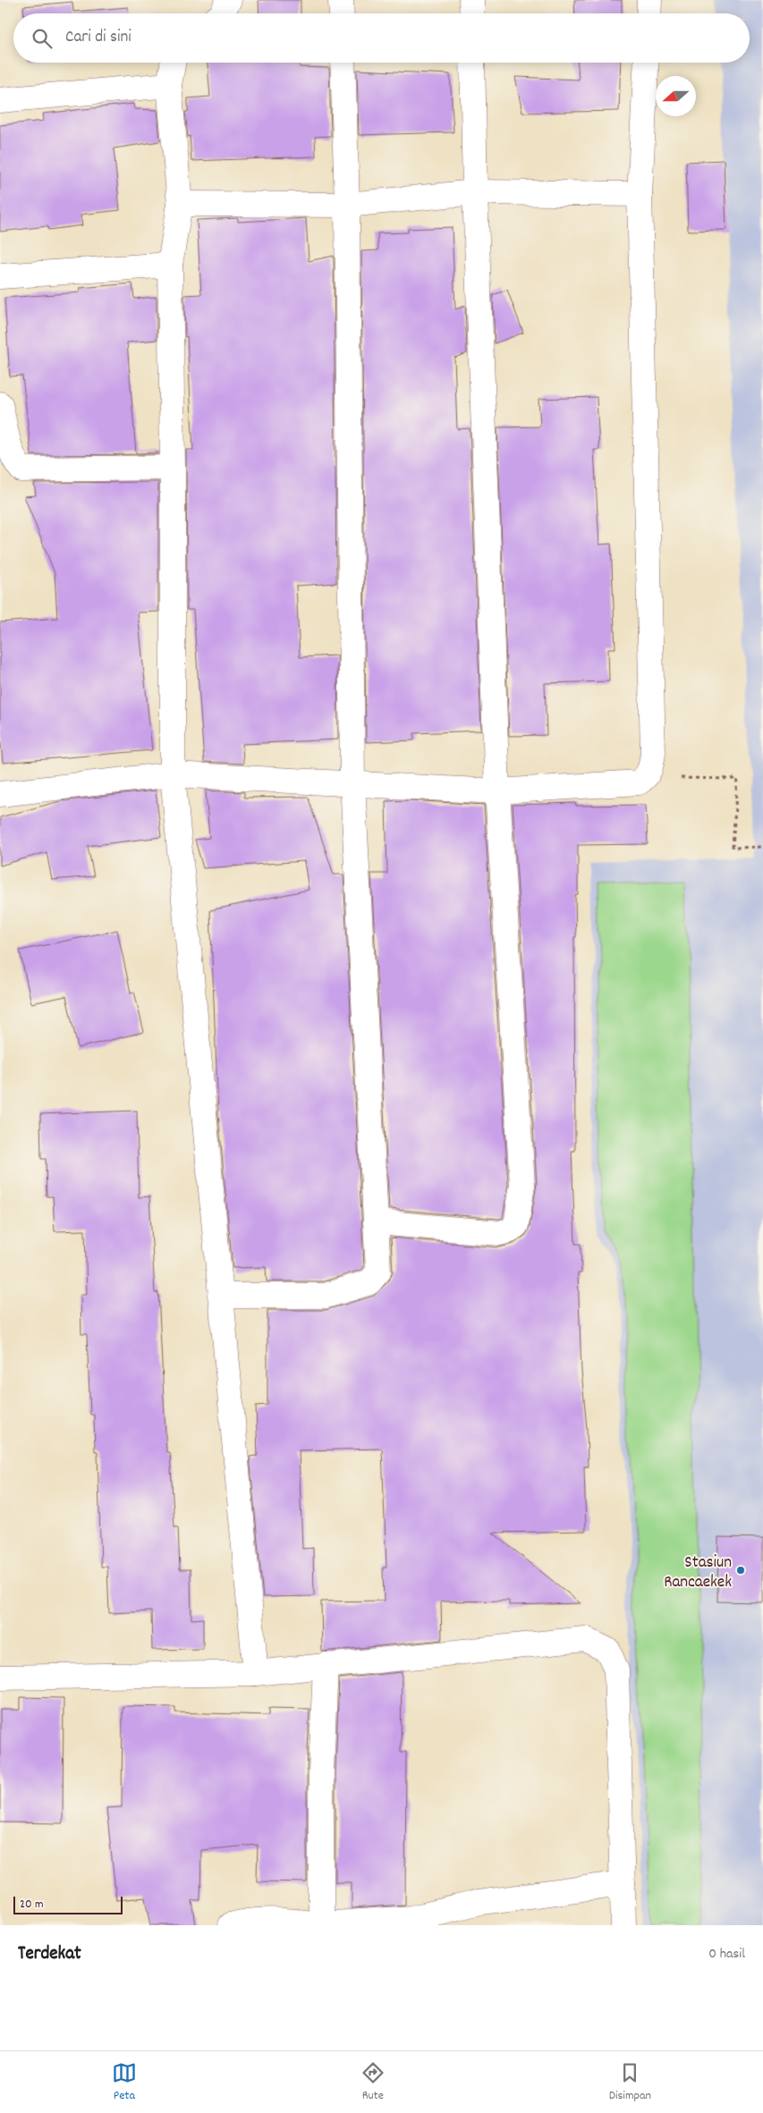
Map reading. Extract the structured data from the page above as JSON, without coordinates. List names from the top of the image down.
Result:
{
  "places": ["Stasiun Rancaekek"],
  "scale_bar": "20 m",
  "north": "left",
  "page": {
    "search": "Cari di sini",
    "scale": "20 m",
    "heading": ["Terdekat", "0 hasil"],
    "nav": ["Peta", "Rute", "Disimpan"]
  }
}
